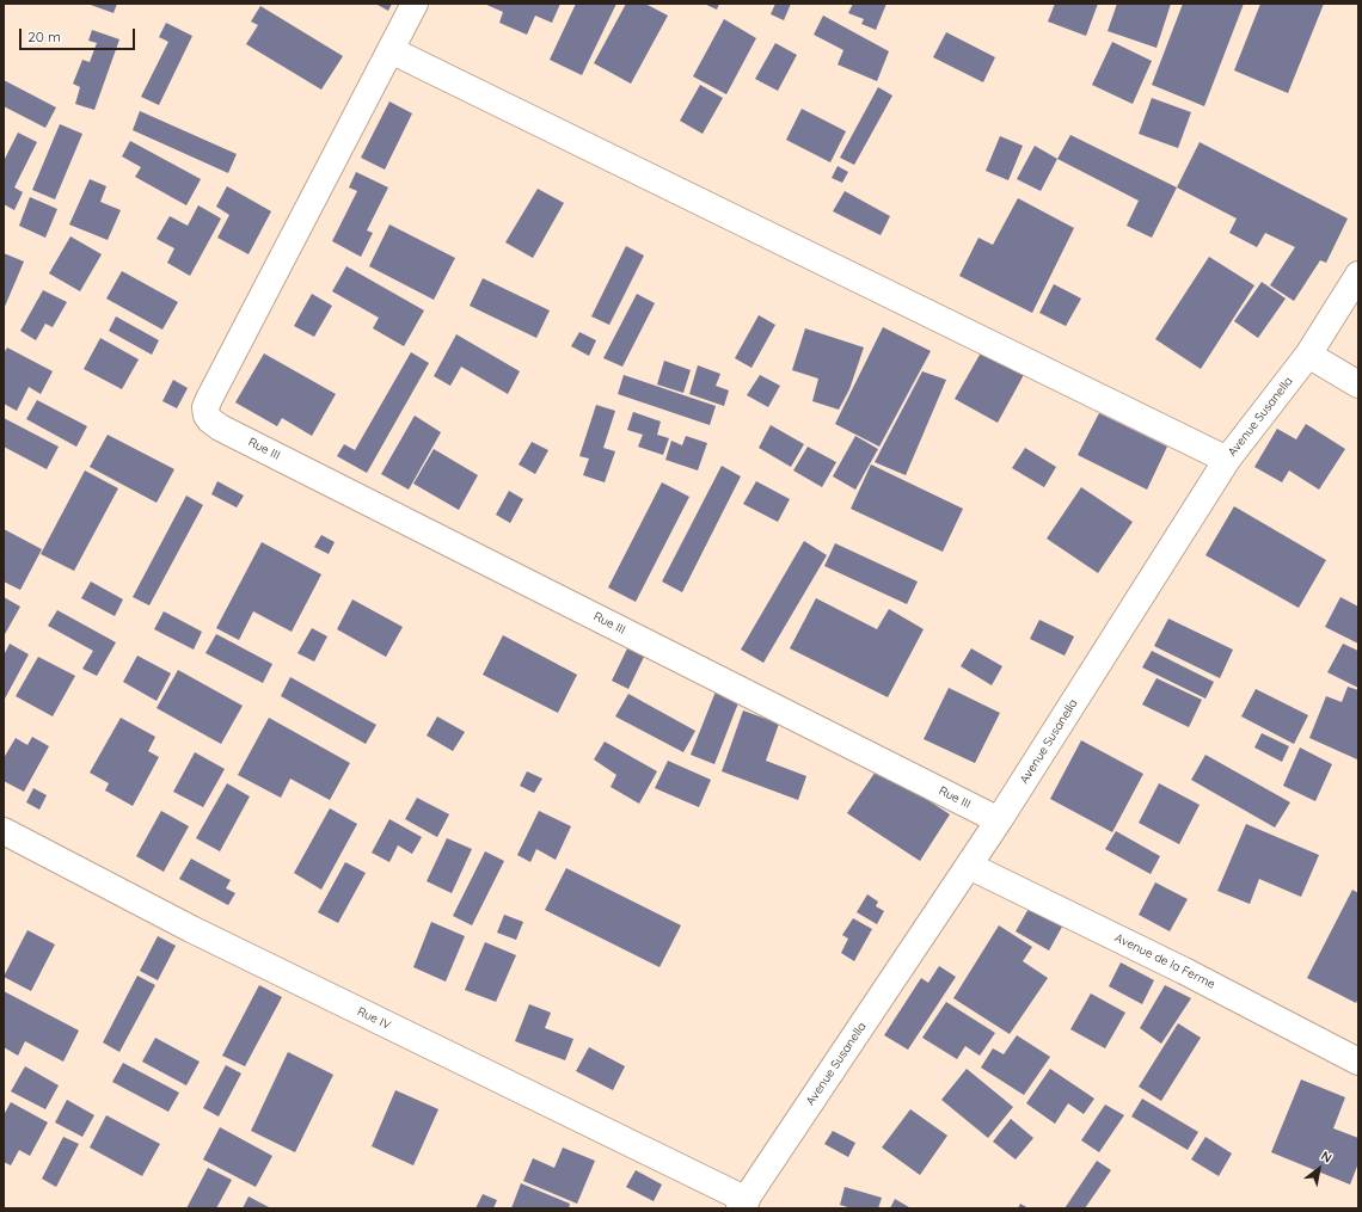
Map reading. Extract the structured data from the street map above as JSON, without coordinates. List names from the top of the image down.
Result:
{
  "streets": {
    "street": [
      "Avenue Susanella",
      "Rue III",
      "Avenue de la Ferme",
      "Rue IV"
    ]
  },
  "crossings": [
    ["Avenue Susanella", "Rue III"],
    ["Avenue Susanella", "Avenue de la Ferme"],
    ["Avenue Susanella", "Rue IV"]
  ],
  "scale_bar": "20 m",
  "north": "top right"
}
